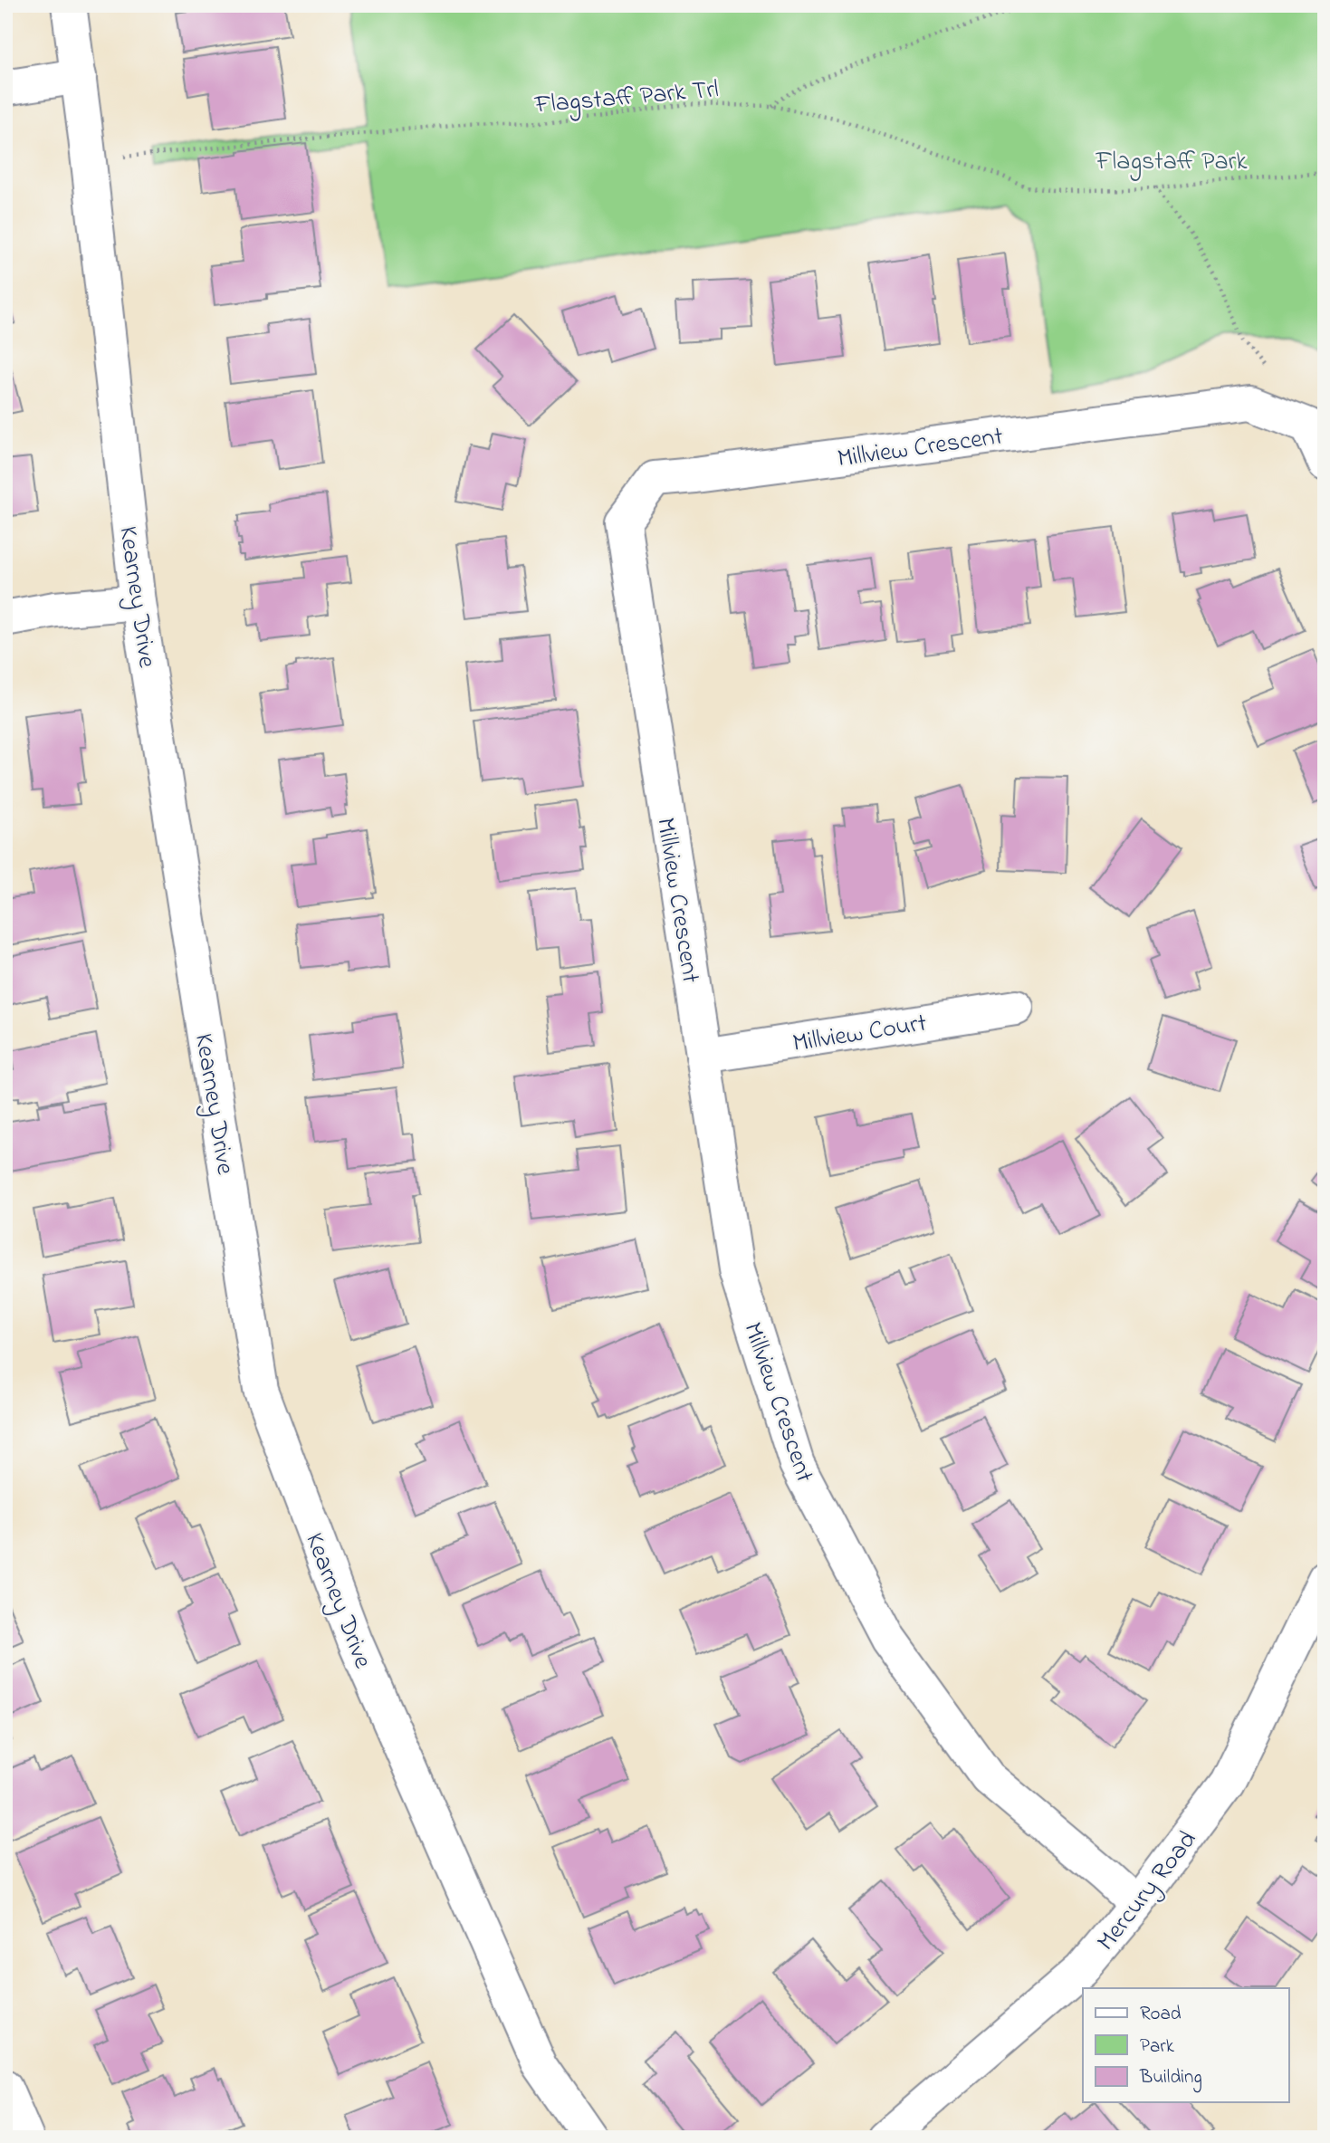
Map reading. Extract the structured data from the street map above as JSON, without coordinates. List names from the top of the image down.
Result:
{
  "streets": {
    "street": [
      "Millview Crescent",
      "Kearney Drive",
      "Millview Court",
      "Mercury Road"
    ],
    "path": ["Flagstaff Park Trl"]
  },
  "crossings": [
    ["Flagstaff Park Trl", "Kearney Drive"],
    ["Millview Crescent", "Millview Court"],
    ["Millview Crescent", "Mercury Road"]
  ],
  "parks": ["Flagstaff Park"],
  "legend": ["Road", "Park", "Building"]
}
